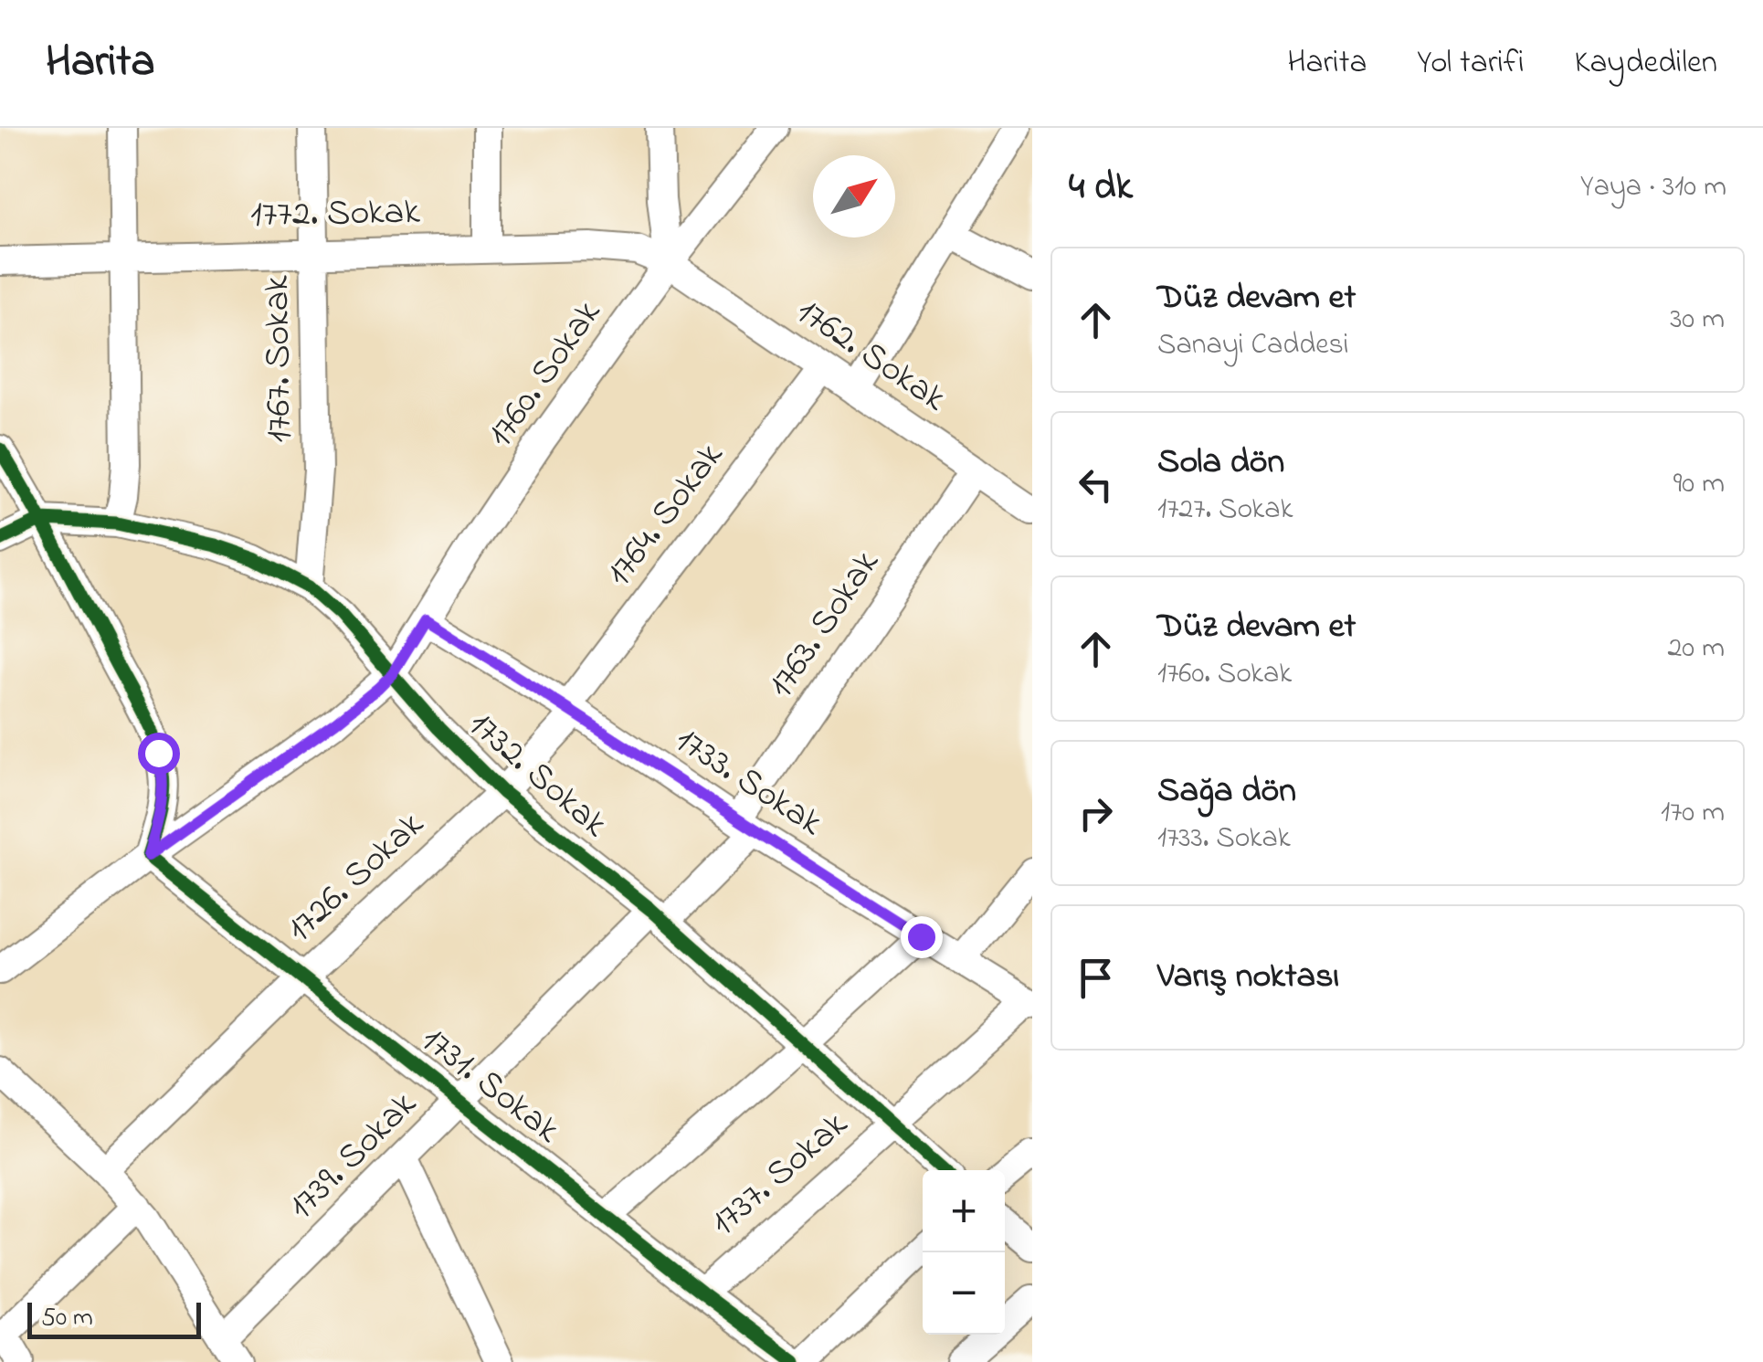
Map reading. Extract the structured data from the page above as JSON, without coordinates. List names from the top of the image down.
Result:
{
  "streets": {
    "street": [
      "1772. Sokak",
      "1762. Sokak",
      "1767. Sokak",
      "1760. Sokak",
      "1764. Sokak",
      "1763. Sokak",
      "1732. Sokak",
      "1733. Sokak",
      "1726. Sokak",
      "1731. Sokak",
      "1739. Sokak",
      "1737. Sokak"
    ]
  },
  "crossings": [
    ["1772. Sokak", "1762. Sokak"],
    ["1772. Sokak", "1767. Sokak"],
    ["1772. Sokak", "1760. Sokak"],
    ["1762. Sokak", "1760. Sokak"],
    ["1762. Sokak", "1764. Sokak"],
    ["1762. Sokak", "1763. Sokak"],
    ["1767. Sokak", "1732. Sokak"],
    ["1760. Sokak", "1732. Sokak"],
    ["1760. Sokak", "1733. Sokak"],
    ["1760. Sokak", "1731. Sokak"],
    ["1764. Sokak", "1733. Sokak"],
    ["1764. Sokak", "1726. Sokak"],
    ["1763. Sokak", "1733. Sokak"],
    ["1763. Sokak", "1739. Sokak"],
    ["1732. Sokak", "1726. Sokak"],
    ["1732. Sokak", "1739. Sokak"],
    ["1732. Sokak", "1737. Sokak"],
    ["1733. Sokak", "1726. Sokak"],
    ["1733. Sokak", "1739. Sokak"],
    ["1733. Sokak", "1737. Sokak"],
    ["1726. Sokak", "1731. Sokak"],
    ["1731. Sokak", "1739. Sokak"],
    ["1731. Sokak", "1737. Sokak"]
  ],
  "scale_bar": "50 m",
  "north": "top right",
  "page": {
    "header": "Harita",
    "nav": ["Harita", "Yol tarifi", "Kaydedilen"],
    "heading": ["4 dk", "Yaya · 310 m"],
    "list": [
      ["Düz devam et", "Sanayi Caddesi", "30 m"],
      ["Sola dön", "1727. Sokak", "90 m"],
      ["Düz devam et", "1760. Sokak", "20 m"],
      ["Sağa dön", "1733. Sokak", "170 m"],
      "Varış noktası"
    ],
    "map_buttons": ["+", "−"],
    "scale": "50 m"
  }
}
